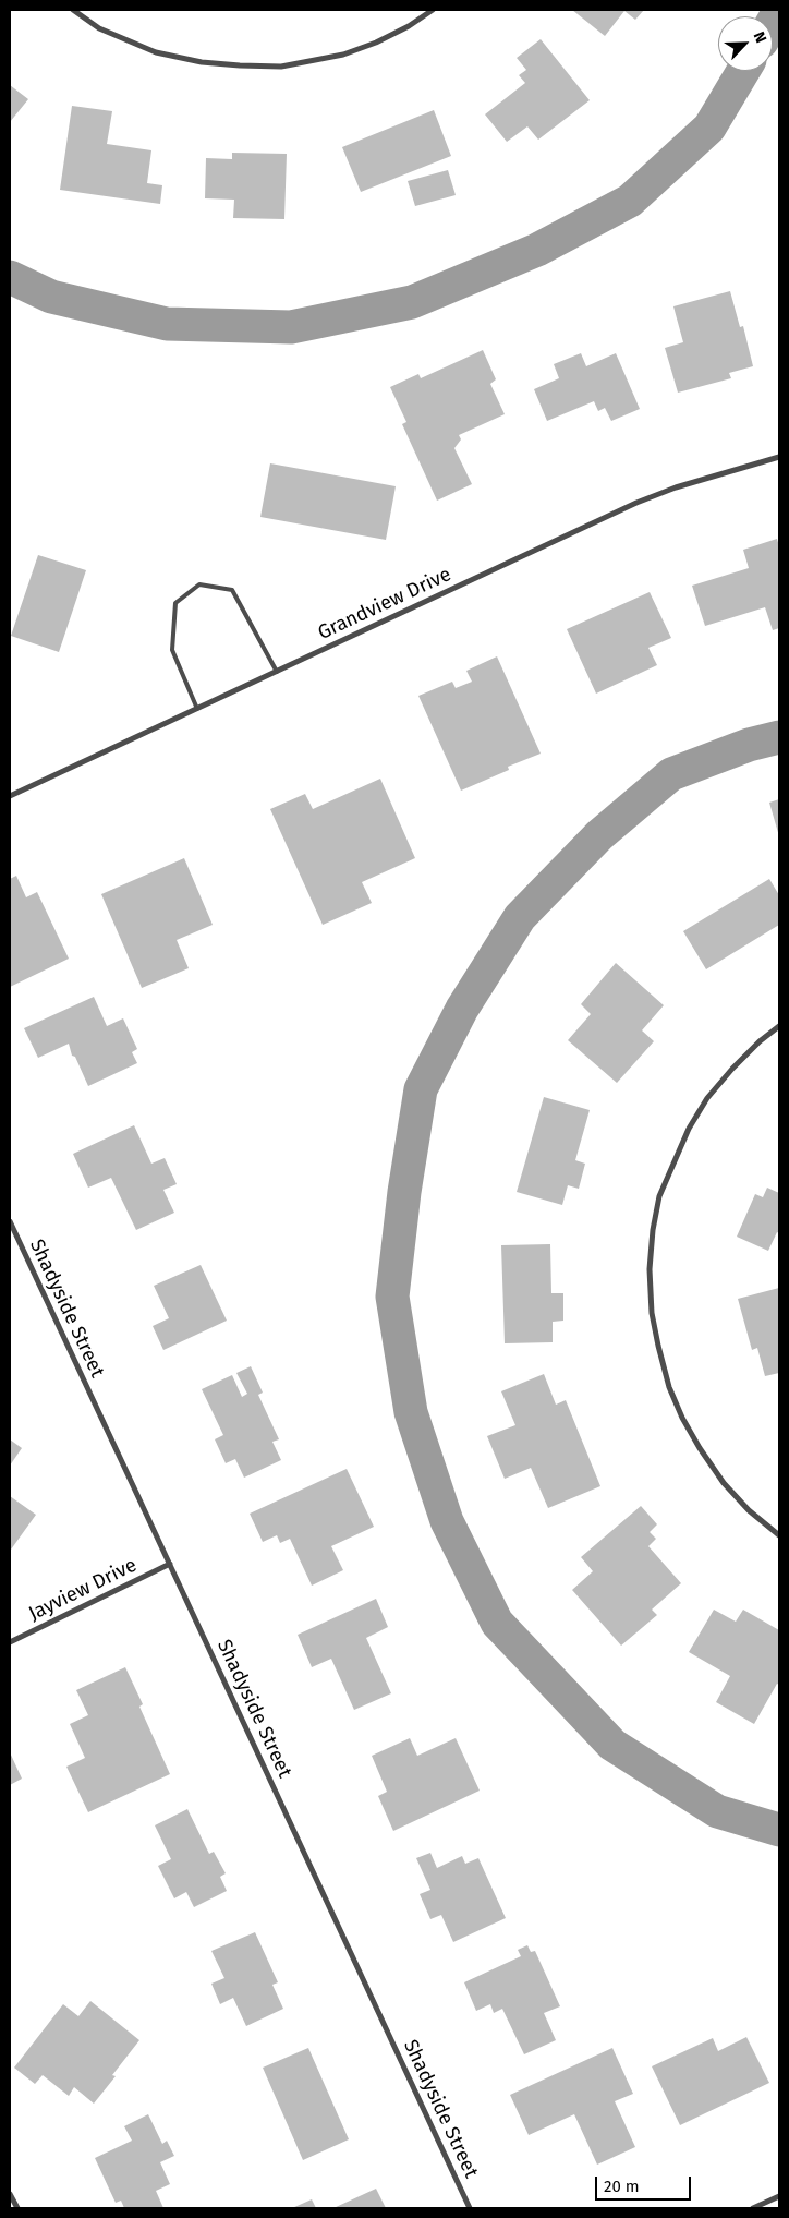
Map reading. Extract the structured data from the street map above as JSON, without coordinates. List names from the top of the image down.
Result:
{
  "streets": {
    "street": ["Grandview Drive", "Shadyside Street", "Jayview Drive"]
  },
  "crossings": [
    ["Shadyside Street", "Jayview Drive"]
  ],
  "scale_bar": "20 m",
  "north": "top right"
}
